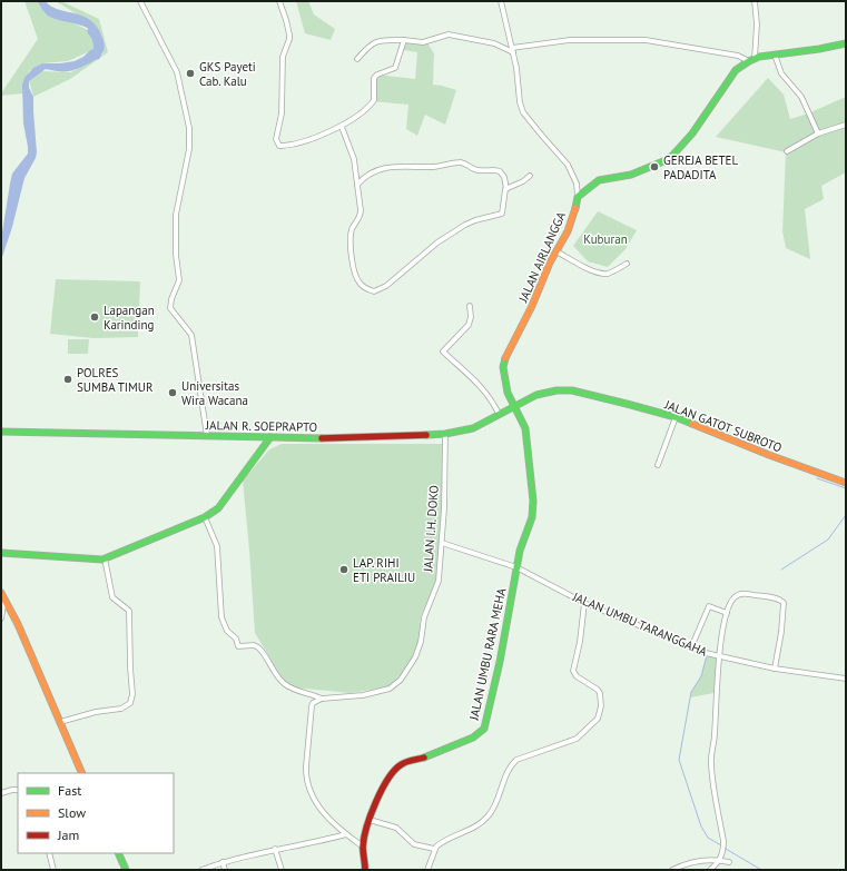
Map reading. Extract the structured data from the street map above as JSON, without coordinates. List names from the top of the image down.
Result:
{
  "streets": {
    "main road": [
      "JALAN AIRLANGGA",
      "JALAN R. SOEPRAPTO",
      "JALAN GATOT SUBROTO",
      "JALAN UMBU RARA MEHA"
    ],
    "street": ["JALAN I.H. DOKO", "JALAN UMBU TARANGGAHA"]
  },
  "crossings": [
    ["JALAN AIRLANGGA", "JALAN R. SOEPRAPTO"],
    ["JALAN AIRLANGGA", "JALAN GATOT SUBROTO"],
    ["JALAN AIRLANGGA", "JALAN UMBU RARA MEHA"],
    ["JALAN R. SOEPRAPTO", "JALAN GATOT SUBROTO"],
    ["JALAN R. SOEPRAPTO", "JALAN I.H. DOKO"],
    ["JALAN R. SOEPRAPTO", "JALAN UMBU RARA MEHA"],
    ["JALAN GATOT SUBROTO", "JALAN UMBU RARA MEHA"],
    ["JALAN I.H. DOKO", "JALAN UMBU TARANGGAHA"],
    ["JALAN UMBU TARANGGAHA", "JALAN UMBU RARA MEHA"]
  ],
  "parks": ["Kuburan"],
  "places": [
    "GKS Payeti Cab. Kalu",
    "GEREJA BETEL PADADITA",
    "Lapangan Karinding",
    "POLRES SUMBA TIMUR",
    "Universitas Wira Wacana",
    "LAP. RIHI ETI PRAILIU"
  ],
  "legend": ["Fast", "Slow", "Jam"]
}
